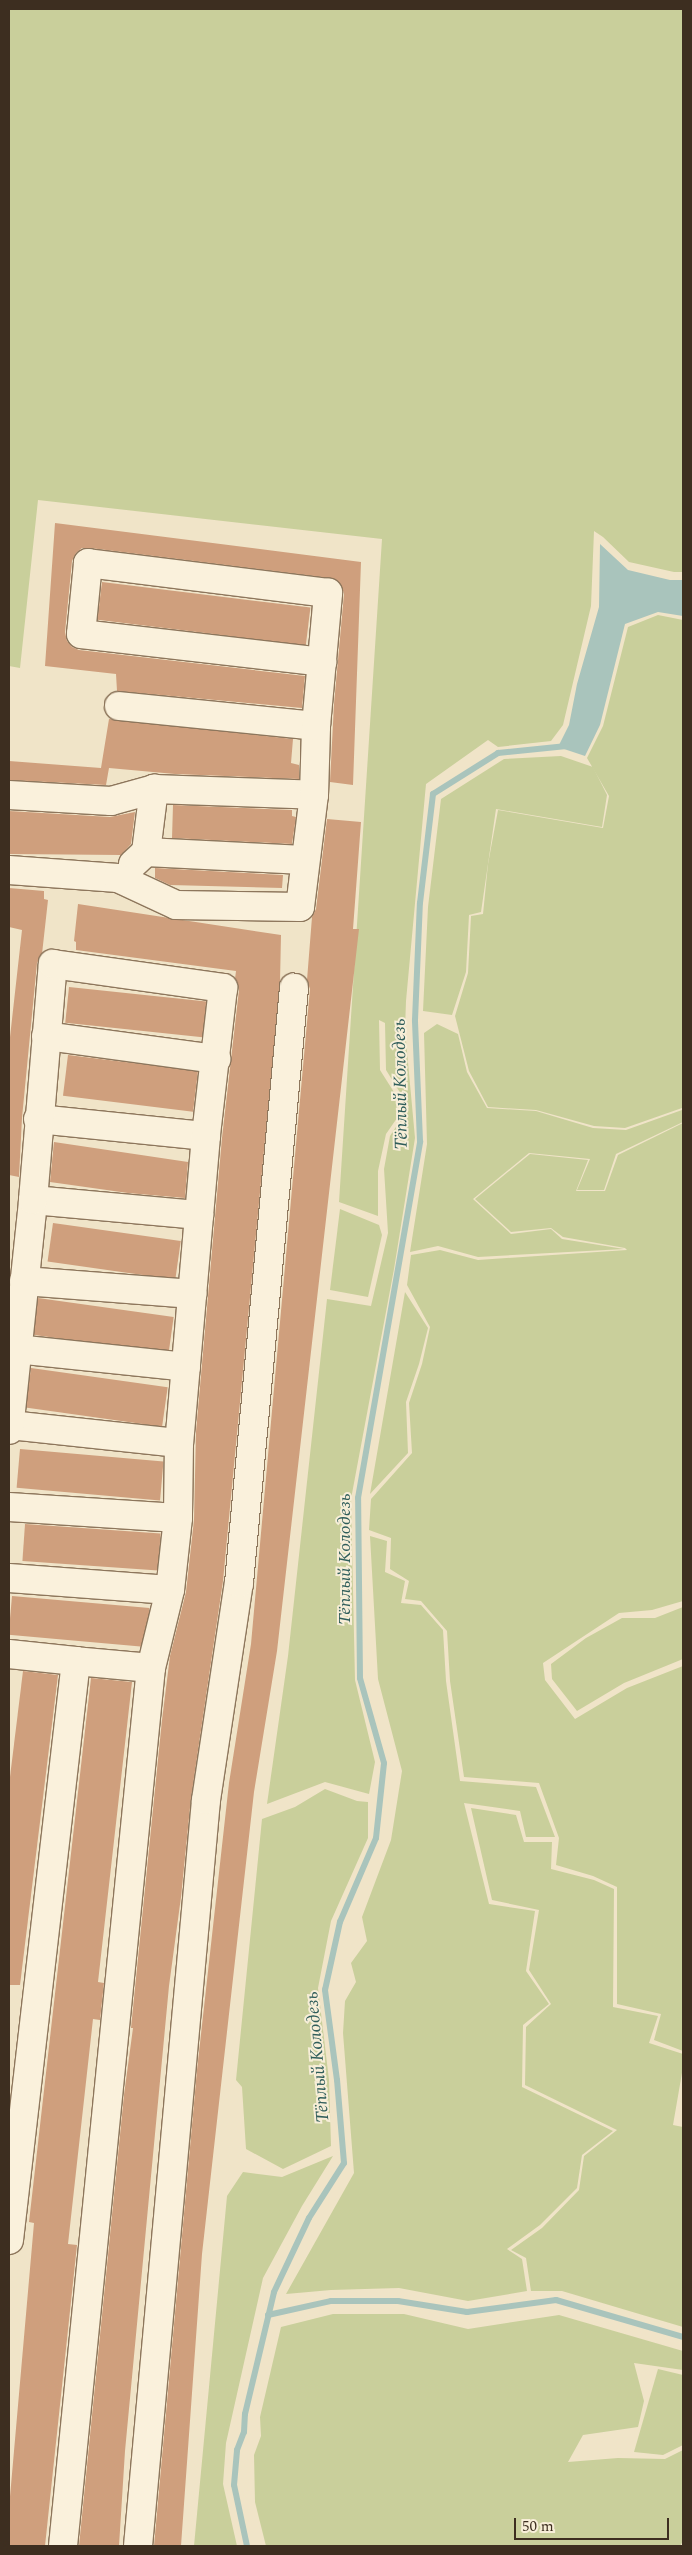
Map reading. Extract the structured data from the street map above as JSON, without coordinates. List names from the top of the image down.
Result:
{
  "water": ["Тёплый Колодезь"],
  "scale_bar": "50 m"
}
